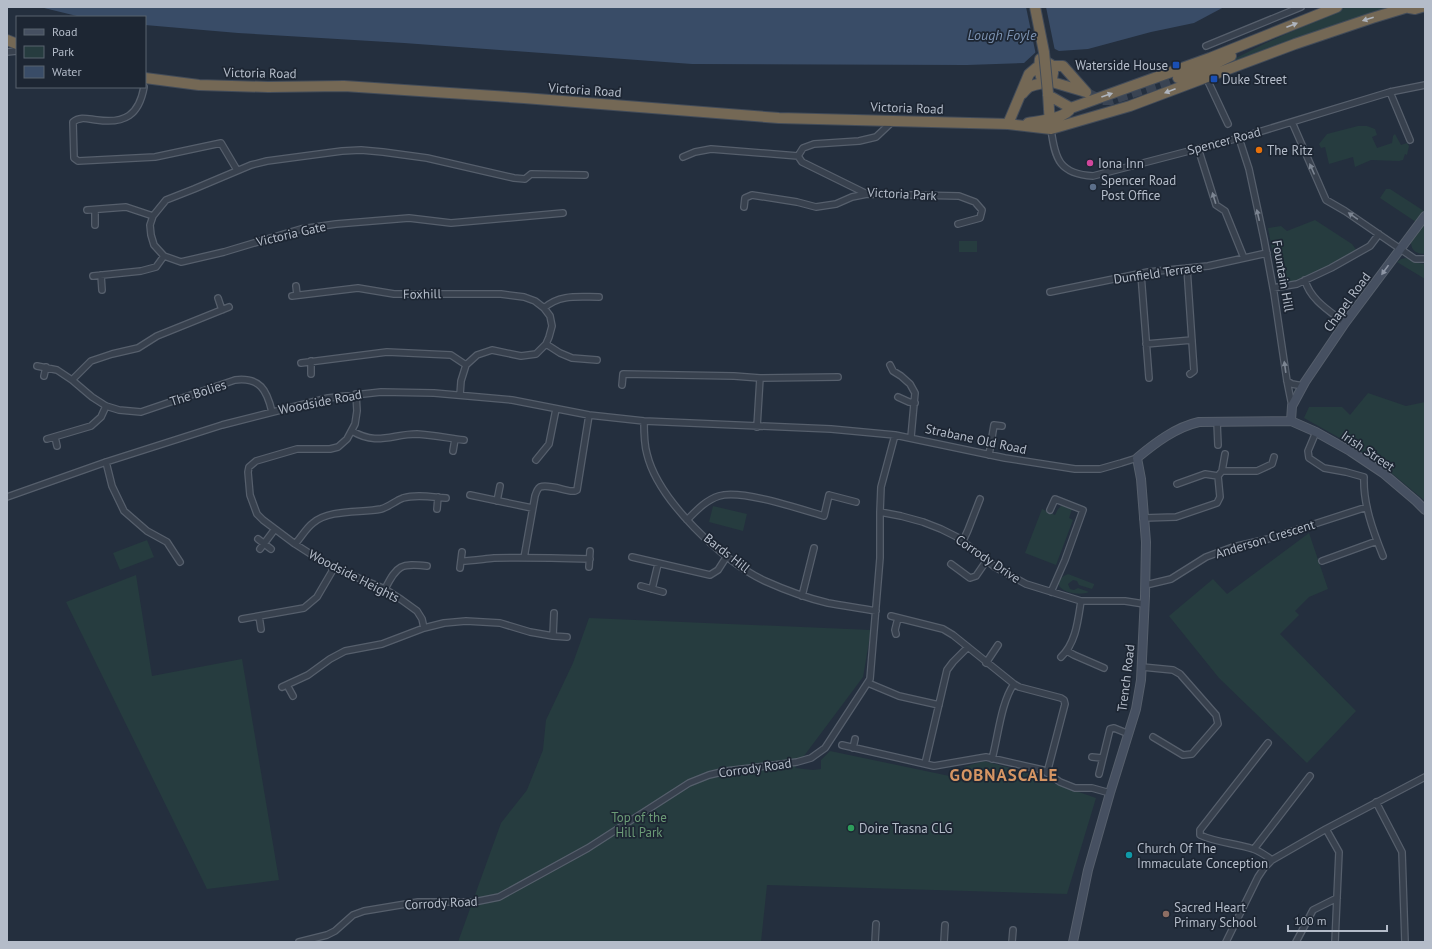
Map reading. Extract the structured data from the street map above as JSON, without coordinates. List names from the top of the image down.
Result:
{
  "streets": {
    "highway": ["Victoria Road"],
    "street": [
      "Spencer Road",
      "Victoria Park",
      "Victoria Gate",
      "Dunfield Terrace",
      "Fountain Hill",
      "Foxhill",
      "Chapel Road",
      "The Bolies",
      "Woodside Road",
      "Strabane Old Road",
      "Irish Street",
      "Anderson Crescent",
      "Bards Hill",
      "Corrody Drive",
      "Woodside Heights",
      "Trench Road",
      "Corrody Road"
    ]
  },
  "crossings": [
    ["Victoria Road", "Spencer Road"],
    ["Spencer Road", "Fountain Hill"],
    ["Dunfield Terrace", "Fountain Hill"],
    ["Fountain Hill", "Chapel Road"],
    ["Fountain Hill", "Strabane Old Road"],
    ["Fountain Hill", "Irish Street"],
    ["The Bolies", "Woodside Road"],
    ["Woodside Road", "Strabane Old Road"],
    ["Woodside Road", "Bards Hill"],
    ["Woodside Road", "Woodside Heights"],
    ["Strabane Old Road", "Irish Street"],
    ["Strabane Old Road", "Bards Hill"],
    ["Strabane Old Road", "Trench Road"],
    ["Strabane Old Road", "Corrody Road"],
    ["Anderson Crescent", "Trench Road"],
    ["Bards Hill", "Corrody Road"],
    ["Corrody Drive", "Trench Road"],
    ["Corrody Drive", "Corrody Road"]
  ],
  "districts": ["GOBNASCALE"],
  "water": ["Lough Foyle"],
  "parks": ["Top of the Hill Park"],
  "places": {
    "transit": ["Waterside House", "Duke Street"],
    "other": [
      "The Ritz",
      "Iona Inn",
      "Spencer Road Post Office",
      "Doire Trasna CLG",
      "Church Of The Immaculate Conception",
      "Sacred Heart Primary School"
    ]
  },
  "legend": ["Road", "Park", "Water"],
  "scale_bar": "100 m"
}
